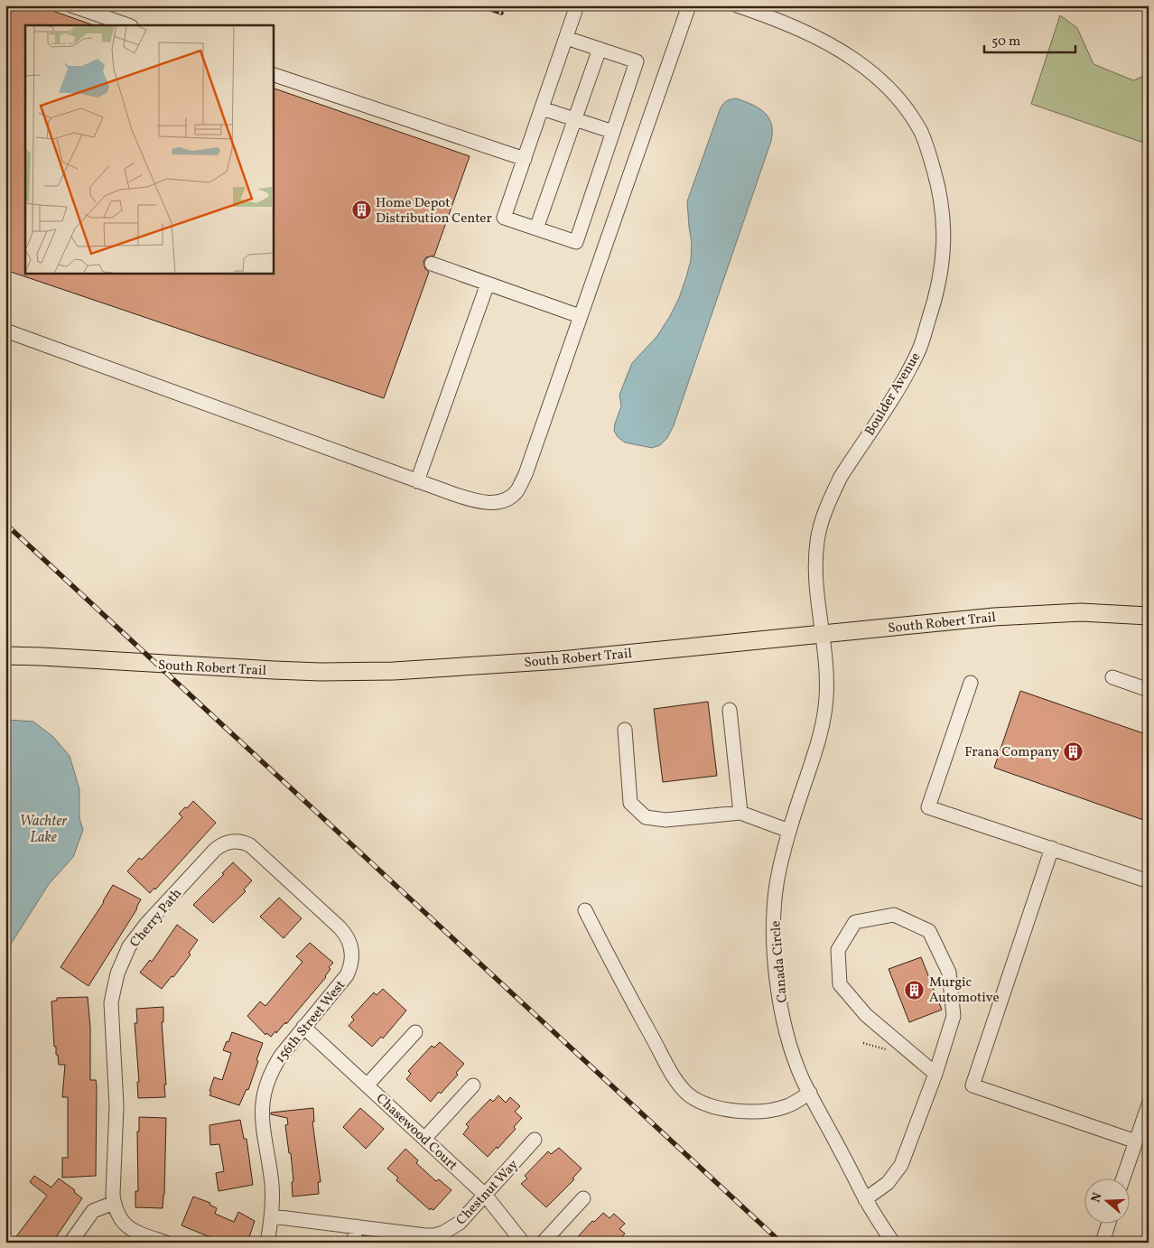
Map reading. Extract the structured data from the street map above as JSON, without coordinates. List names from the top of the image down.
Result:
{
  "streets": {
    "main road": ["South Robert Trail"],
    "street": [
      "Boulder Avenue",
      "Cherry Path",
      "Canada Circle",
      "156th Street West",
      "Chasewood Court",
      "Chestnut Way"
    ]
  },
  "crossings": [
    ["Boulder Avenue", "South Robert Trail"],
    ["Boulder Avenue", "Canada Circle"],
    ["South Robert Trail", "Canada Circle"],
    ["Cherry Path", "156th Street West"],
    ["156th Street West", "Chasewood Court"],
    ["156th Street West", "Chestnut Way"],
    ["Chasewood Court", "Chestnut Way"]
  ],
  "water": ["Wachter Lake"],
  "places": {
    "building": ["Home Depot Distribution Center", "Frana Company", "Murgic Automotive"]
  },
  "scale_bar": "50 m",
  "north": "left"
}
